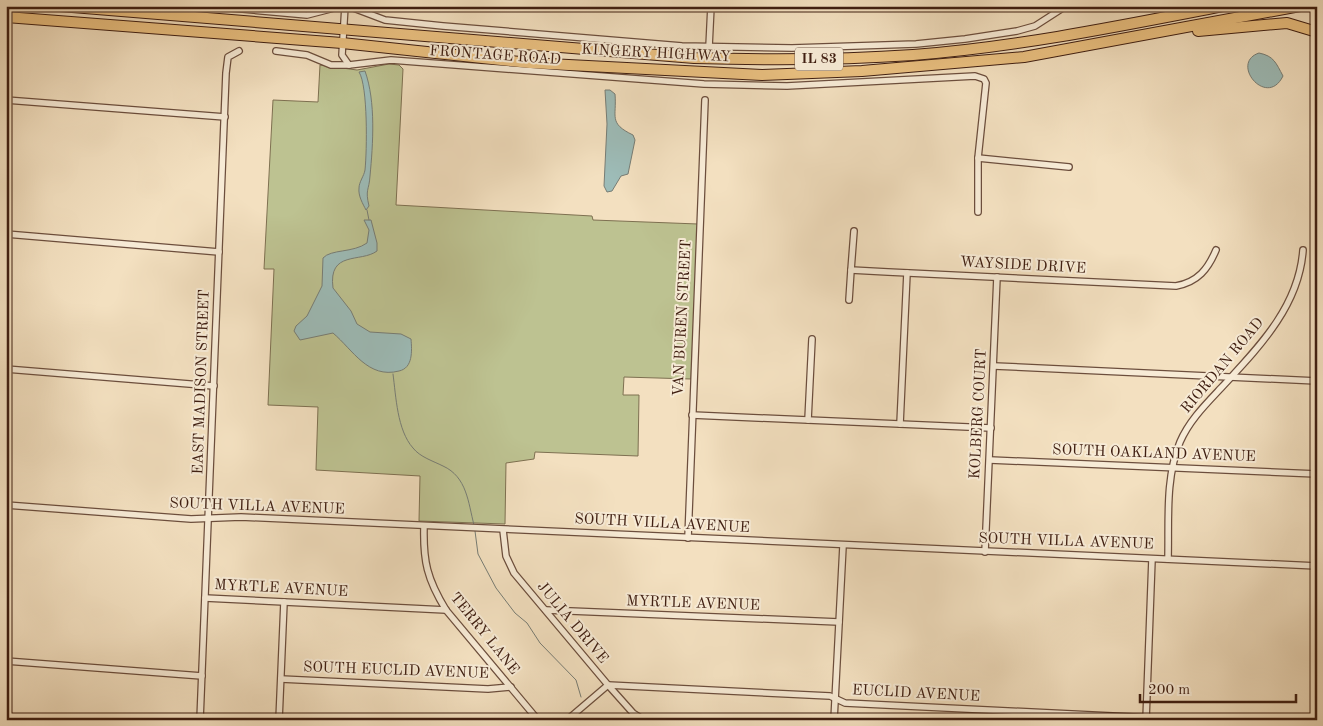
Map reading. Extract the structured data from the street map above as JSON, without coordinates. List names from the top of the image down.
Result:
{
  "streets": {
    "highway": ["KINGERY HIGHWAY", "IL 83"],
    "street": [
      "FRONTAGE ROAD",
      "WAYSIDE DRIVE",
      "VAN BUREN STREET",
      "RIORDAN ROAD",
      "EAST MADISON STREET",
      "KOLBERG COURT",
      "SOUTH OAKLAND AVENUE",
      "SOUTH VILLA AVENUE",
      "MYRTLE AVENUE",
      "JULIA DRIVE",
      "TERRY LANE",
      "SOUTH EUCLID AVENUE",
      "EUCLID AVENUE"
    ]
  },
  "crossings": [
    ["WAYSIDE DRIVE", "KOLBERG COURT"],
    ["VAN BUREN STREET", "SOUTH VILLA AVENUE"],
    ["RIORDAN ROAD", "SOUTH OAKLAND AVENUE"],
    ["RIORDAN ROAD", "SOUTH VILLA AVENUE"],
    ["EAST MADISON STREET", "SOUTH VILLA AVENUE"],
    ["EAST MADISON STREET", "MYRTLE AVENUE"],
    ["KOLBERG COURT", "SOUTH OAKLAND AVENUE"],
    ["KOLBERG COURT", "SOUTH VILLA AVENUE"],
    ["SOUTH VILLA AVENUE", "JULIA DRIVE"],
    ["SOUTH VILLA AVENUE", "TERRY LANE"],
    ["MYRTLE AVENUE", "JULIA DRIVE"],
    ["MYRTLE AVENUE", "TERRY LANE"],
    ["JULIA DRIVE", "EUCLID AVENUE"],
    ["TERRY LANE", "SOUTH EUCLID AVENUE"]
  ],
  "scale_bar": "200 m"
}
